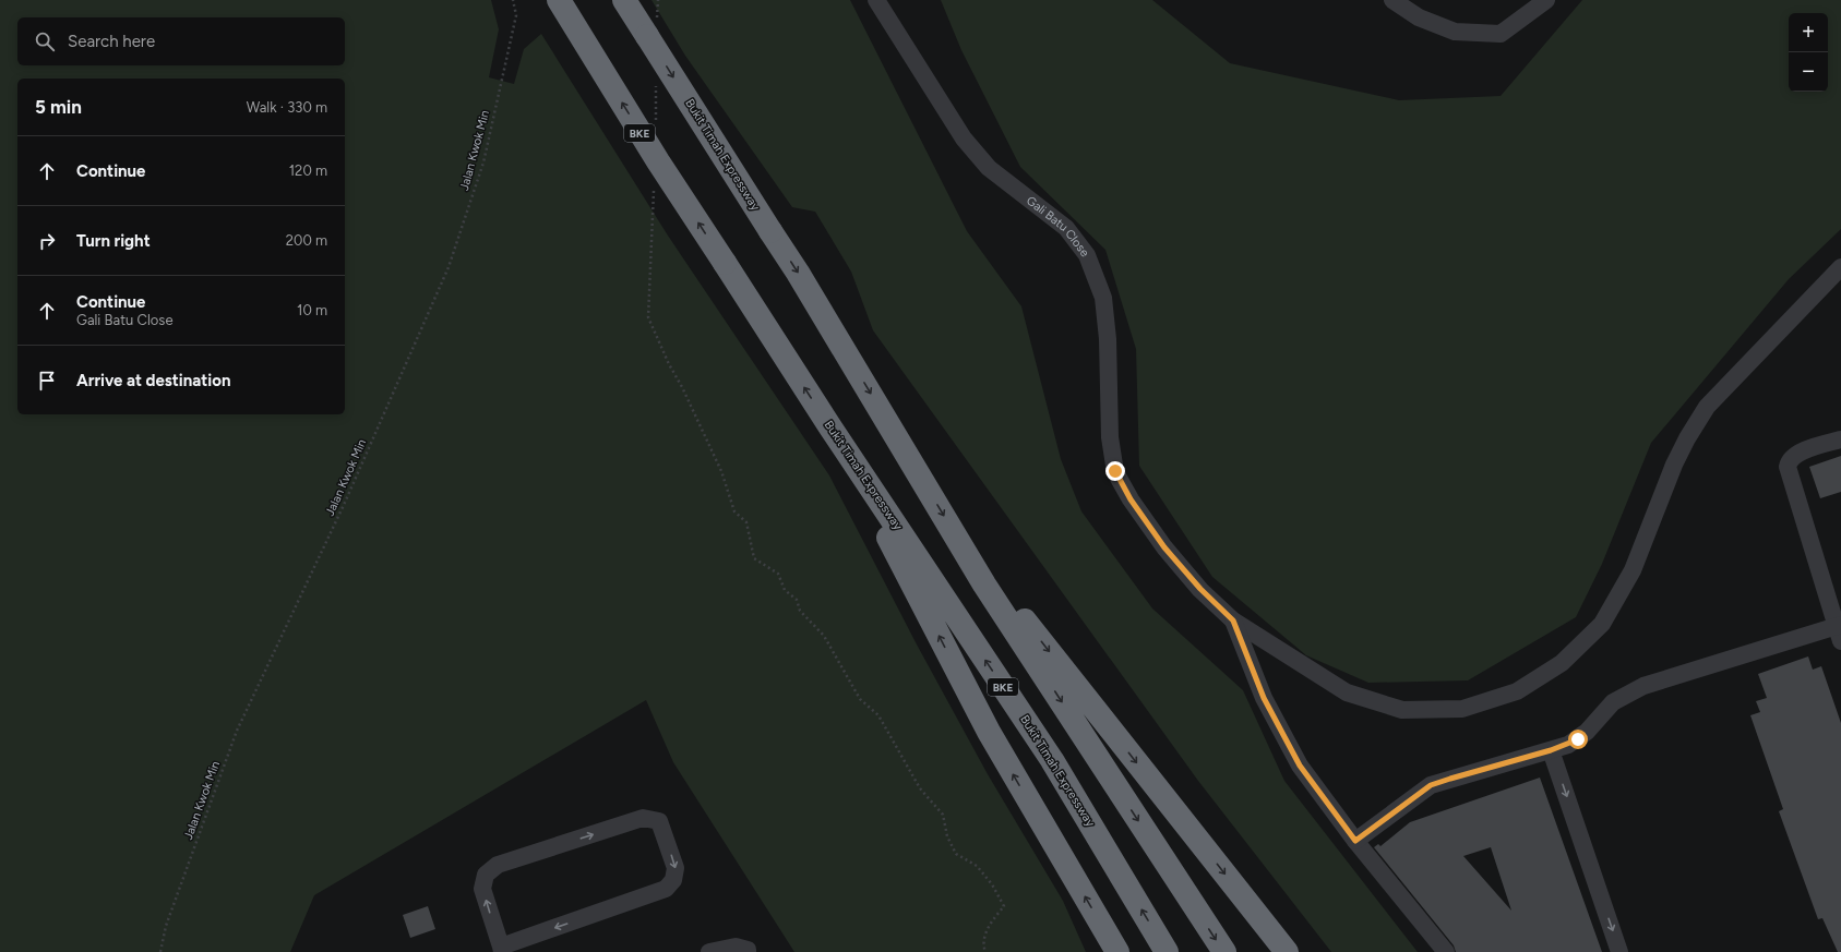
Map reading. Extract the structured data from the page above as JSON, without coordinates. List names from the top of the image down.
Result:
{
  "streets": {
    "highway": ["BKE", "Bukit Timah Expressway"],
    "street": ["Gali Batu Close"],
    "path": ["Jalan Kwok Min"]
  },
  "page": {
    "map_buttons": ["+", "−"],
    "search": "Search here",
    "heading": ["5 min", "Walk · 330 m"],
    "list": [
      ["Continue", "120 m"],
      ["Turn right", "200 m"],
      ["Continue", "Gali Batu Close", "10 m"],
      "Arrive at destination"
    ]
  }
}
